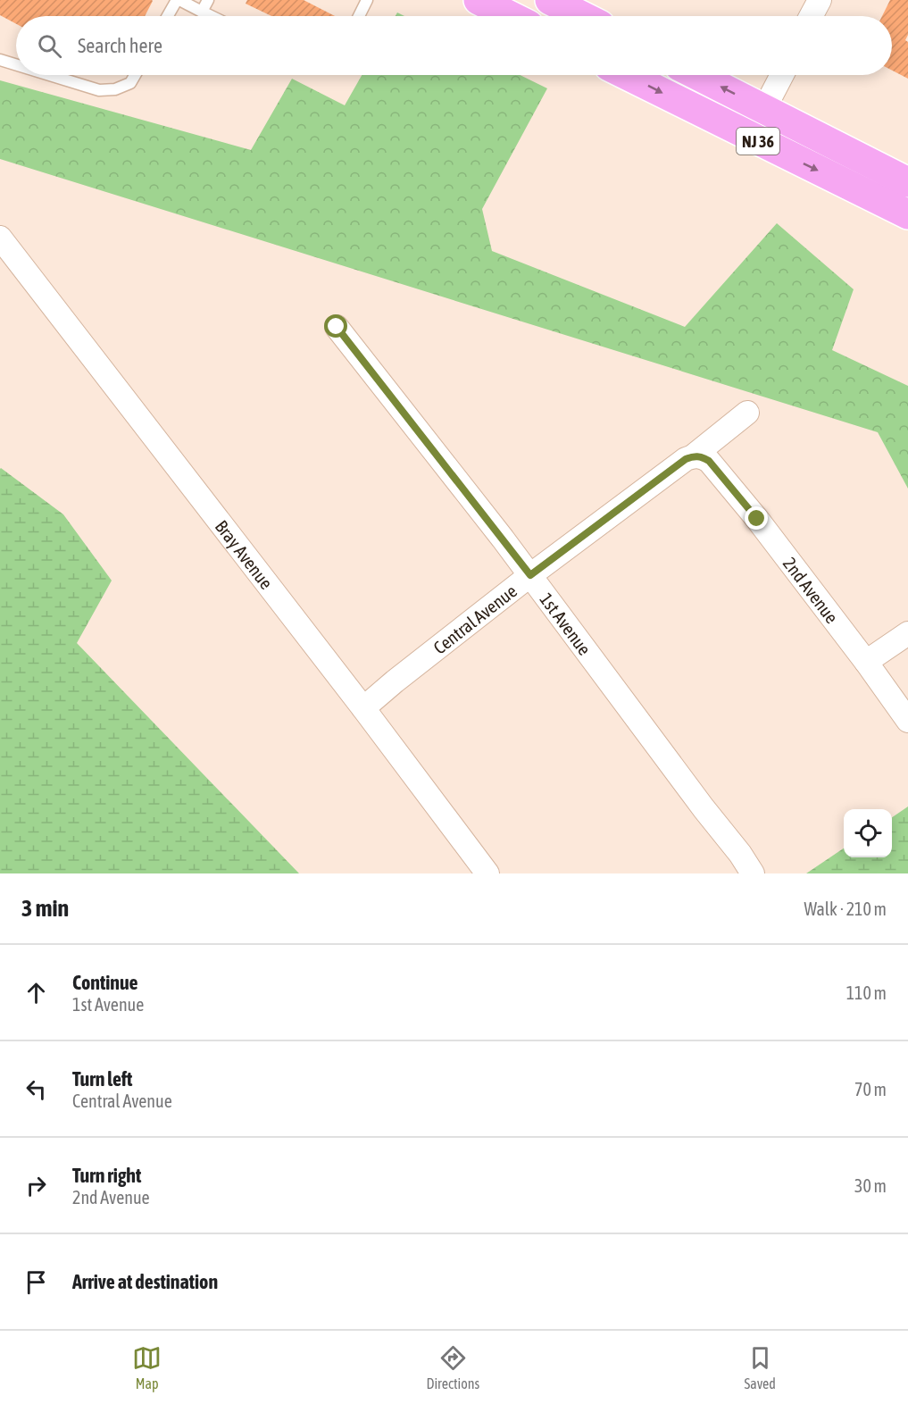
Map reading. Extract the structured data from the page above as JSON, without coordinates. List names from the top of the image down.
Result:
{
  "streets": {
    "highway": ["NJ 36"],
    "street": [
      "Bray Avenue",
      "2nd Avenue",
      "Central Avenue",
      "1st Avenue"
    ]
  },
  "crossings": [
    ["Bray Avenue", "Central Avenue"],
    ["2nd Avenue", "Central Avenue"],
    ["Central Avenue", "1st Avenue"]
  ],
  "page": {
    "search": "Search here",
    "heading": ["3 min", "Walk · 210 m"],
    "list": [
      ["Continue", "1st Avenue", "110 m"],
      ["Turn left", "Central Avenue", "70 m"],
      ["Turn right", "2nd Avenue", "30 m"],
      "Arrive at destination"
    ],
    "nav": ["Map", "Directions", "Saved"]
  }
}
